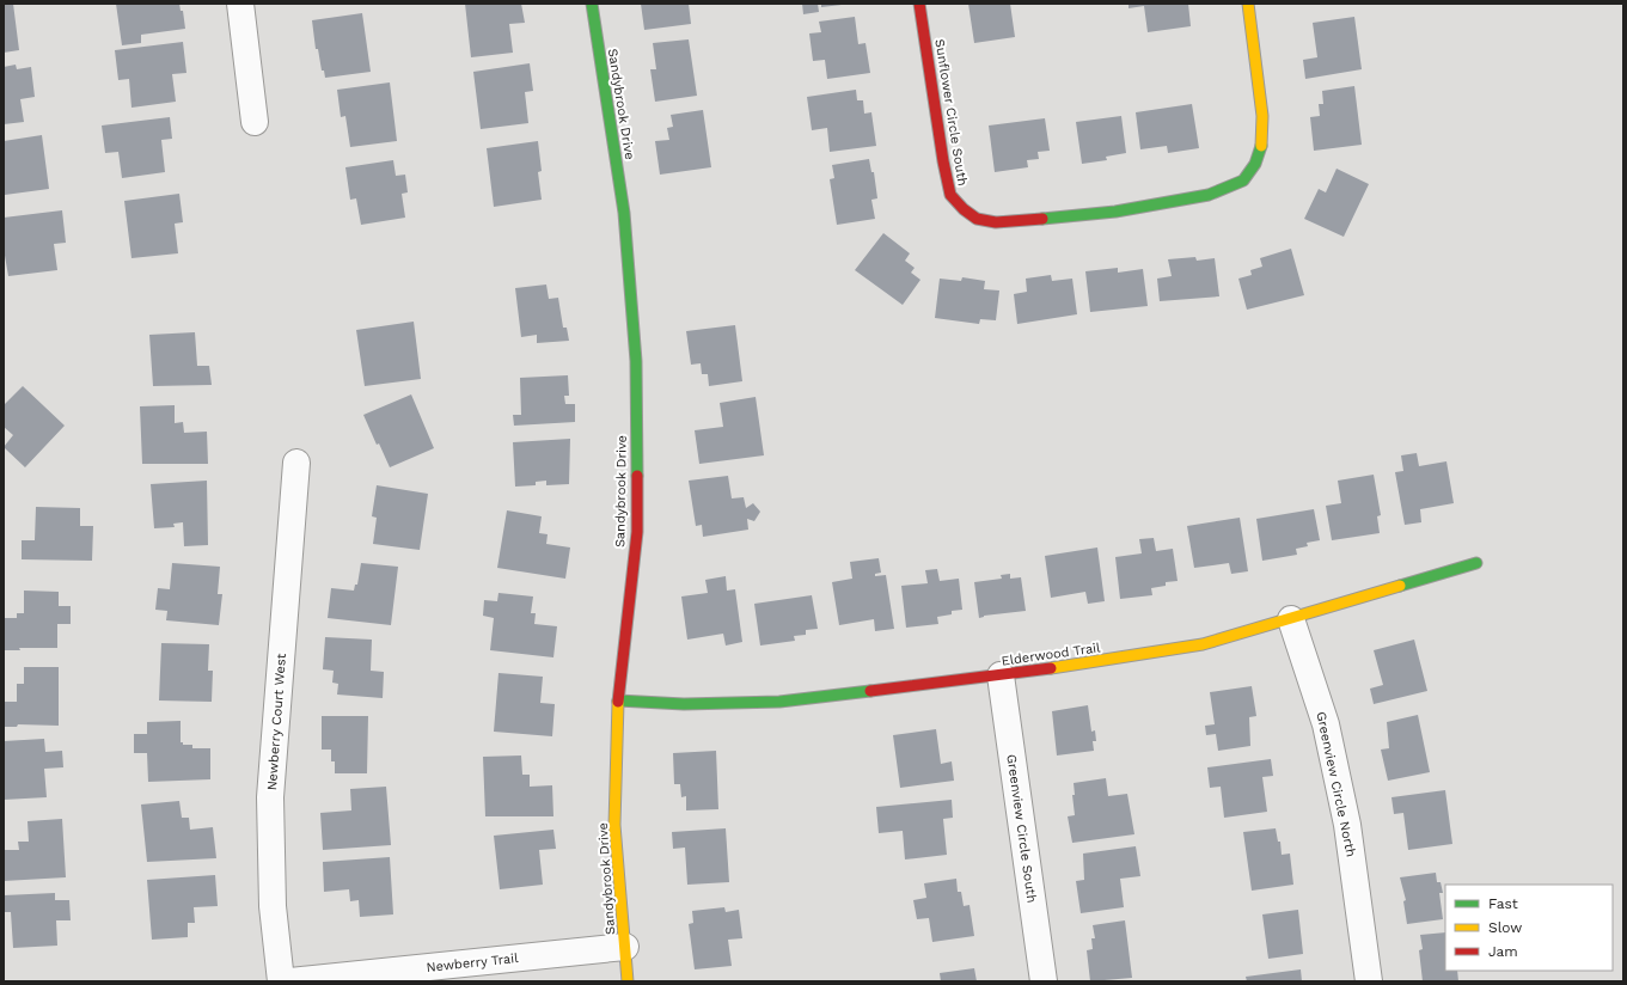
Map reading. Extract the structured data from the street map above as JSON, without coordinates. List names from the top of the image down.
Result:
{
  "streets": {
    "street": [
      "Sandybrook Drive",
      "Sunflower Circle South",
      "Elderwood Trail",
      "Newberry Court West",
      "Greenview Circle North",
      "Greenview Circle South",
      "Newberry Trail"
    ]
  },
  "crossings": [
    ["Sandybrook Drive", "Elderwood Trail"],
    ["Sandybrook Drive", "Newberry Trail"],
    ["Elderwood Trail", "Greenview Circle North"],
    ["Elderwood Trail", "Greenview Circle South"]
  ],
  "legend": ["Fast", "Slow", "Jam"]
}
